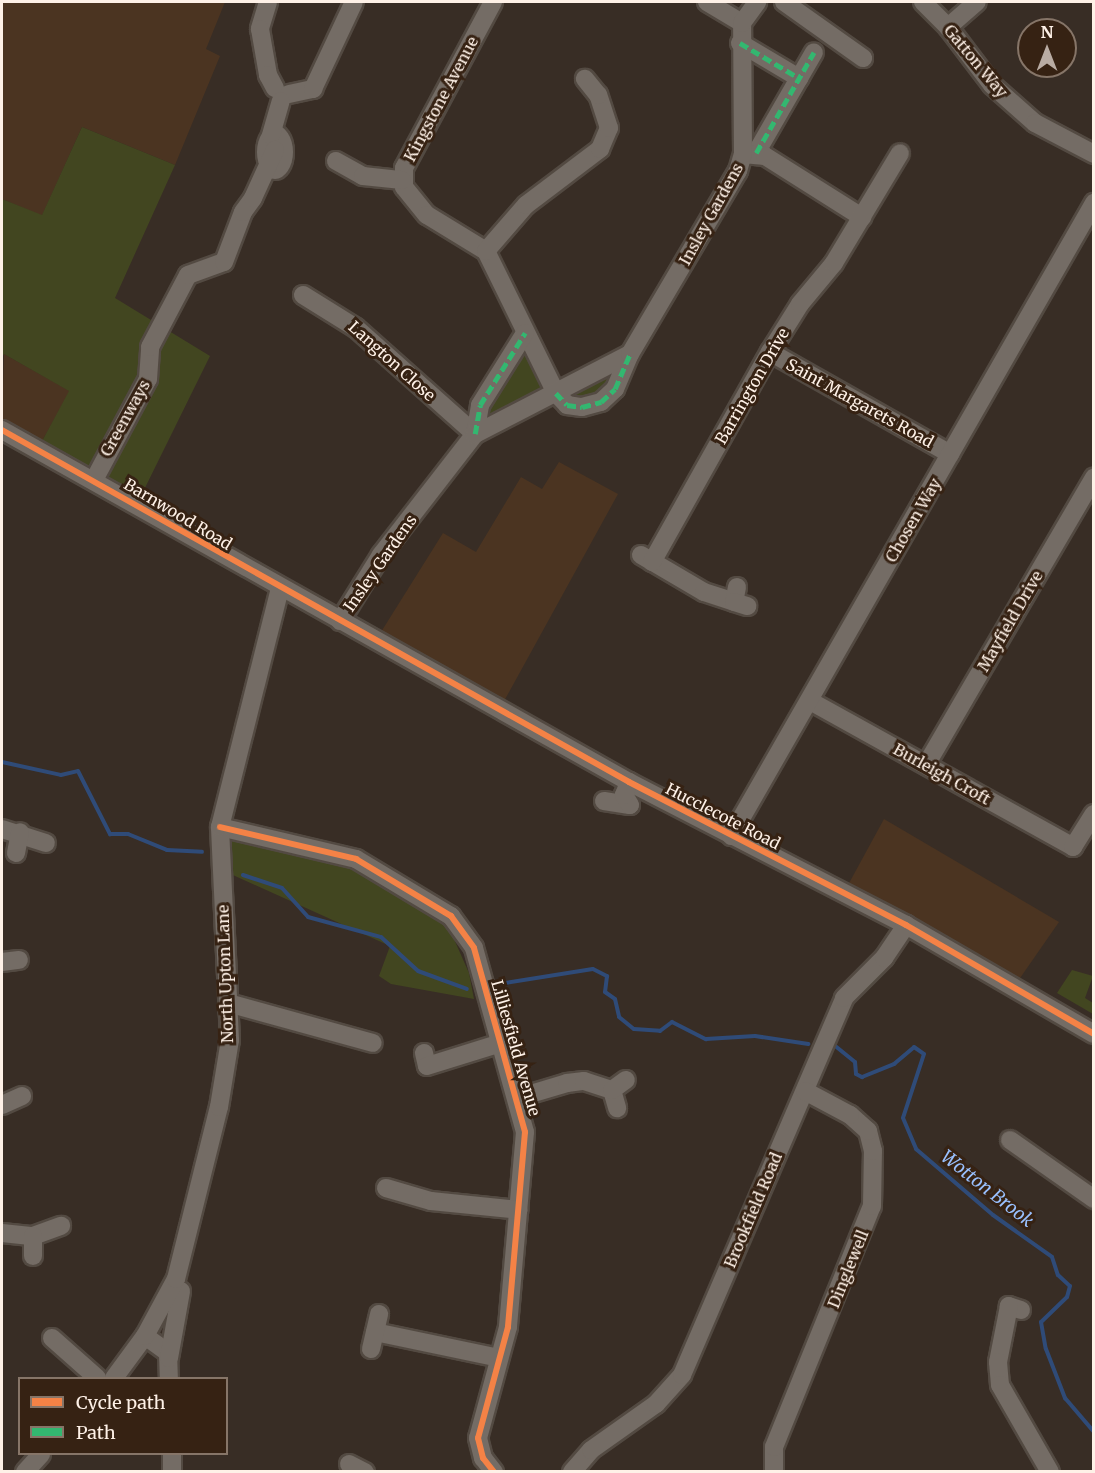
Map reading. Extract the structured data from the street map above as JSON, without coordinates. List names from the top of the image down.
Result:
{
  "streets": {
    "street": [
      "Gatton Way",
      "Kingstone Avenue",
      "Insley Gardens",
      "Langton Close",
      "Barrington Drive",
      "Saint Margarets Road",
      "Greenways",
      "Barnwood Road",
      "Chosen Way",
      "Mayfield Drive",
      "Burleigh Croft",
      "Hucclecote Road",
      "North Upton Lane",
      "Lilliesfield Avenue",
      "Brookfield Road",
      "Dinglewell"
    ]
  },
  "crossings": [
    ["Insley Gardens", "Langton Close"],
    ["Insley Gardens", "Barnwood Road"],
    ["Insley Gardens", "Hucclecote Road"],
    ["Barrington Drive", "Saint Margarets Road"],
    ["Saint Margarets Road", "Chosen Way"],
    ["Greenways", "Barnwood Road"],
    ["Barnwood Road", "Hucclecote Road"],
    ["Barnwood Road", "North Upton Lane"],
    ["Chosen Way", "Burleigh Croft"],
    ["Chosen Way", "Hucclecote Road"],
    ["Mayfield Drive", "Burleigh Croft"],
    ["Hucclecote Road", "Brookfield Road"],
    ["North Upton Lane", "Lilliesfield Avenue"],
    ["Brookfield Road", "Dinglewell"]
  ],
  "water": ["Wotton Brook"],
  "legend": ["Cycle path", "Path"],
  "north": "top"
}
